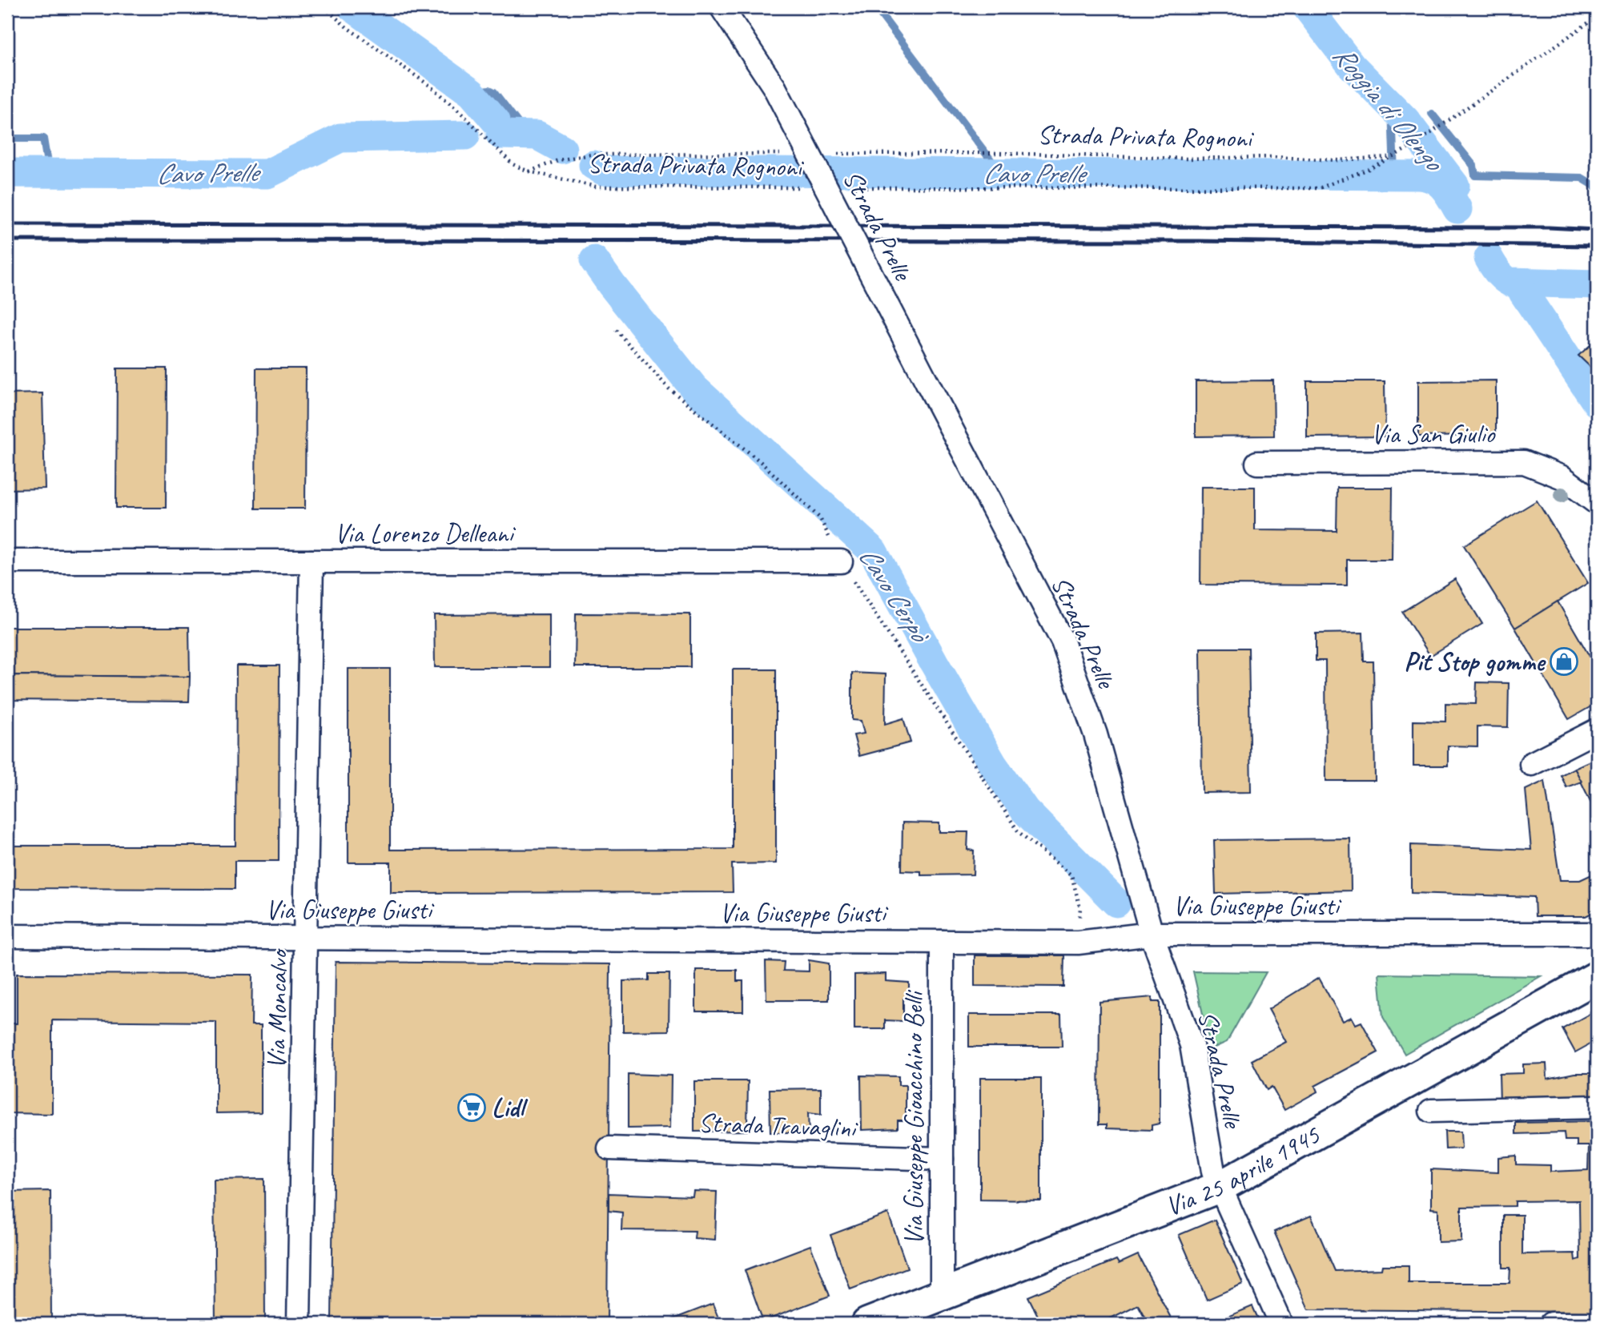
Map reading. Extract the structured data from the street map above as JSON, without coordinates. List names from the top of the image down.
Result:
{
  "streets": {
    "street": [
      "Strada Prelle",
      "Via San Giulio",
      "Via Lorenzo Delleani",
      "Via Giuseppe Giusti",
      "Via Moncalvo",
      "Via Giuseppe Gioacchino Belli",
      "Strada Travaglini",
      "Via 25 aprile 1945"
    ],
    "path": ["Strada Privata Rognoni"]
  },
  "crossings": [
    ["Strada Prelle", "Via Giuseppe Giusti"],
    ["Strada Prelle", "Via 25 aprile 1945"],
    ["Via Lorenzo Delleani", "Via Moncalvo"],
    ["Via Giuseppe Giusti", "Via Moncalvo"],
    ["Via Giuseppe Giusti", "Via Giuseppe Gioacchino Belli"],
    ["Via Giuseppe Gioacchino Belli", "Strada Travaglini"],
    ["Via Giuseppe Gioacchino Belli", "Via 25 aprile 1945"]
  ],
  "water": ["Roggia di Olengo", "Cavo Prelle", "Cavo Cerpò"],
  "places": {
    "shop": ["Pit Stop gomme"],
    "supermarket": ["Lidl"]
  }
}
